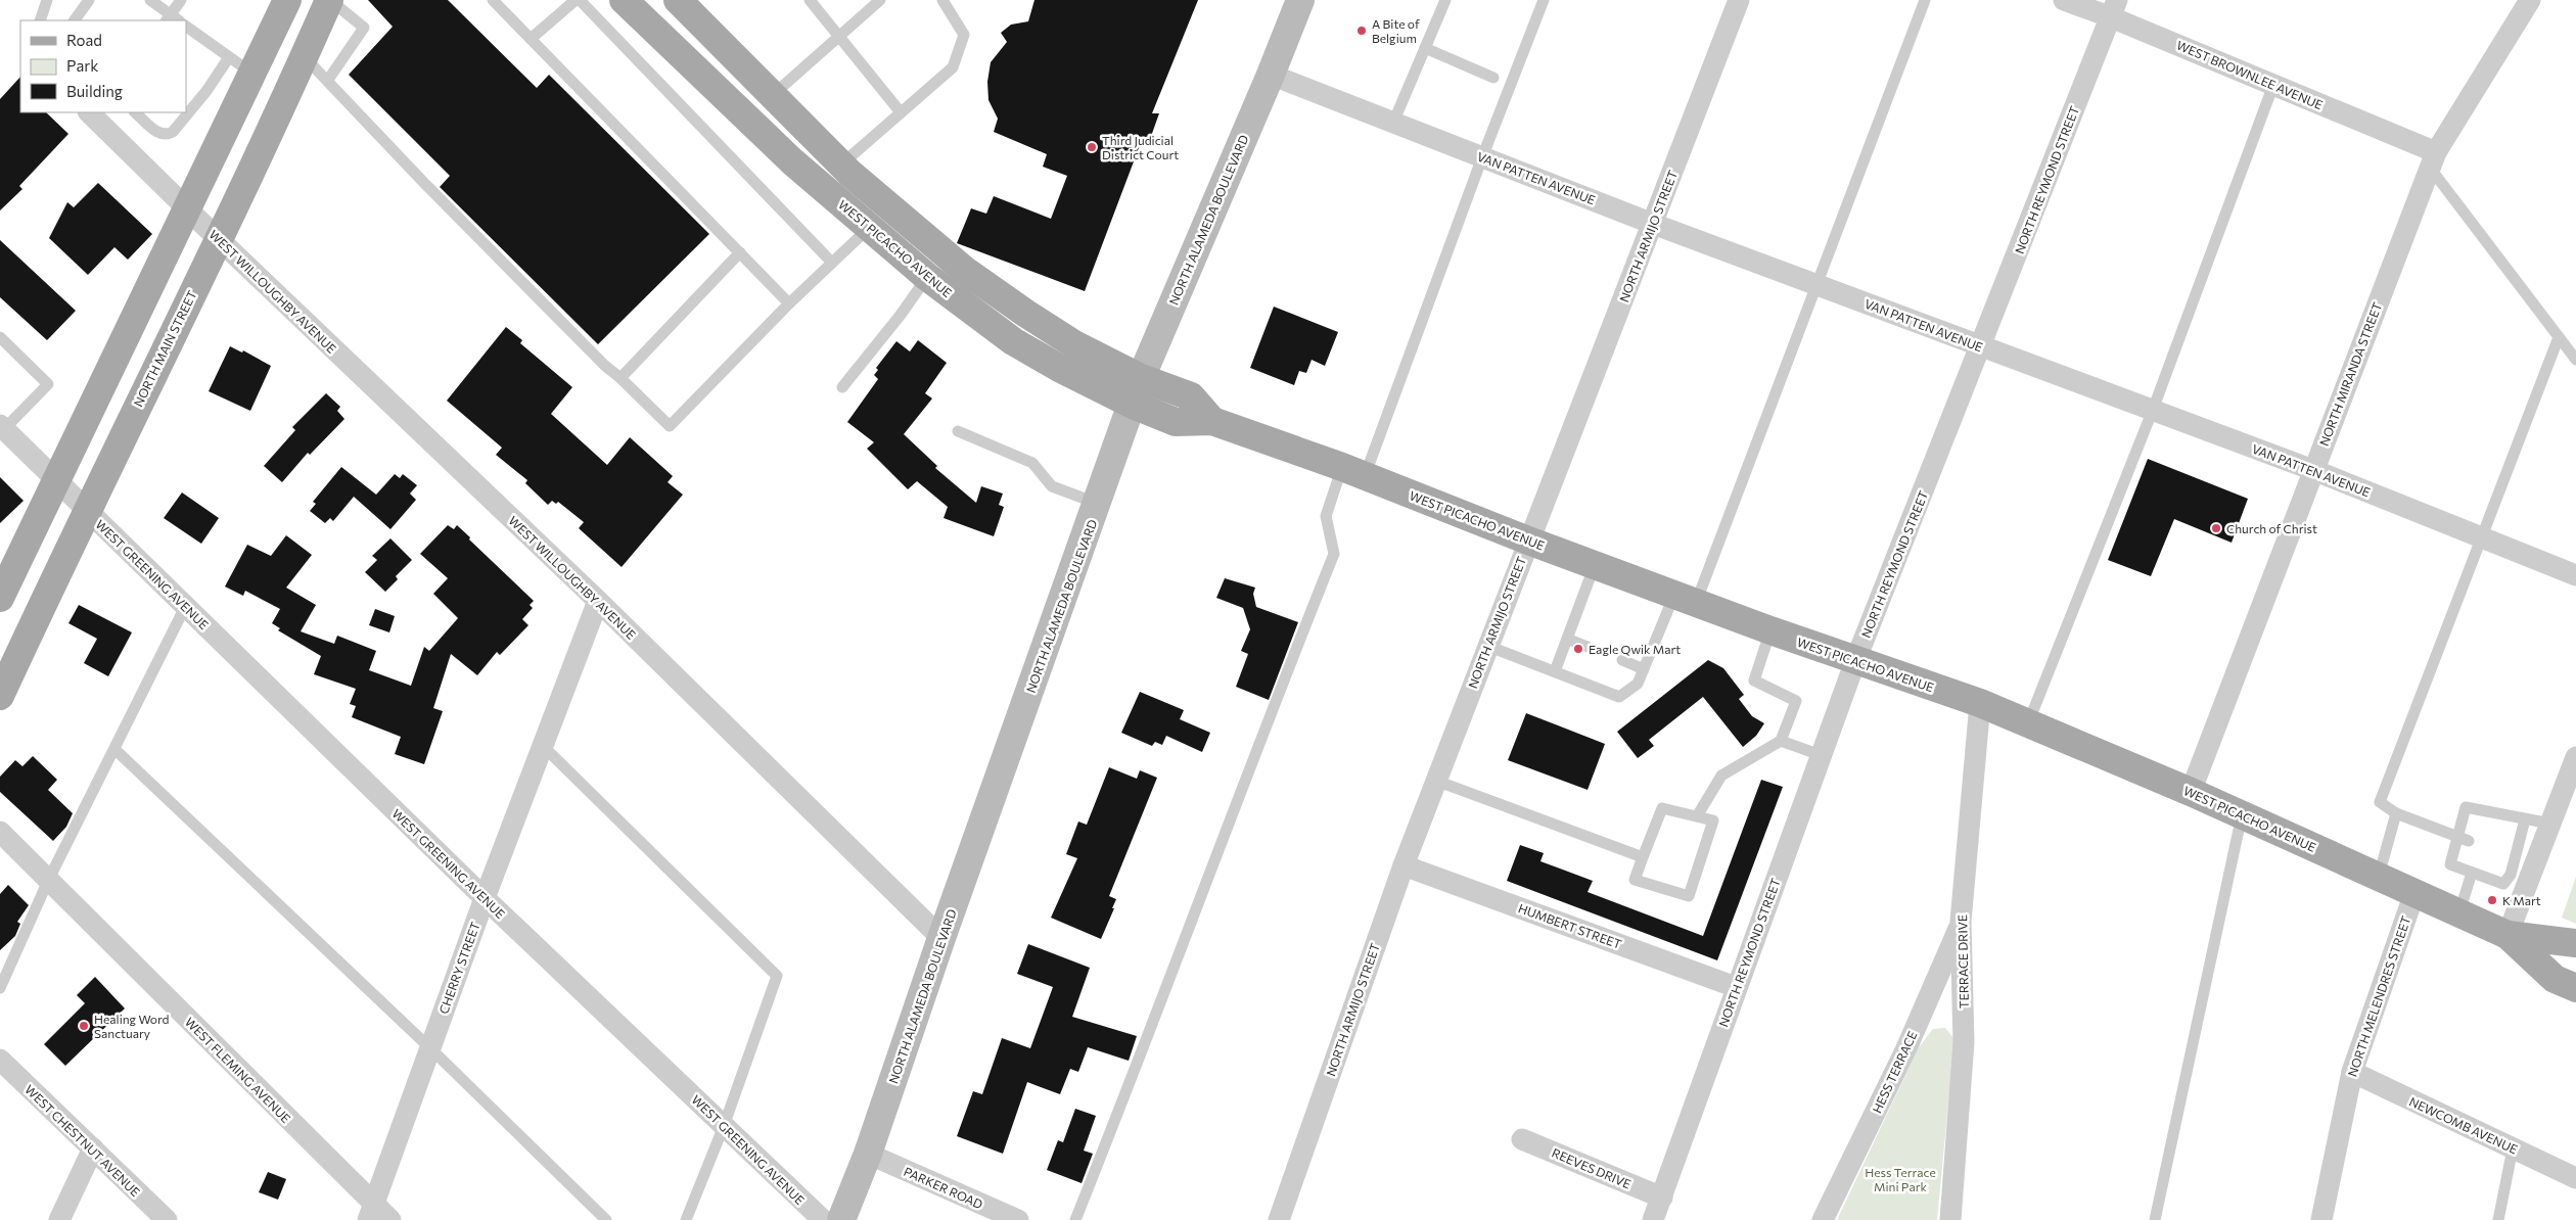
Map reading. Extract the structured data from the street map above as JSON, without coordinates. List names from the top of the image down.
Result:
{
  "streets": {
    "main road": ["WEST PICACHO AVENUE", "NORTH MAIN STREET"],
    "street": [
      "WEST BROWNLEE AVENUE",
      "VAN PATTEN AVENUE",
      "NORTH REYMOND STREET",
      "NORTH ALAMEDA BOULEVARD",
      "NORTH ARMIJO STREET",
      "WEST WILLOUGHBY AVENUE",
      "NORTH MIRANDA STREET",
      "WEST GREENING AVENUE",
      "HUMBERT STREET",
      "TERRACE DRIVE",
      "CHERRY STREET",
      "NORTH MELENDRES STREET",
      "WEST FLEMING AVENUE",
      "HESS TERRACE",
      "NEWCOMB AVENUE",
      "WEST CHESTNUT AVENUE",
      "REEVES DRIVE",
      "PARKER ROAD"
    ]
  },
  "crossings": [
    ["WEST BROWNLEE AVENUE", "NORTH REYMOND STREET"],
    ["WEST BROWNLEE AVENUE", "NORTH MIRANDA STREET"],
    ["VAN PATTEN AVENUE", "NORTH REYMOND STREET"],
    ["VAN PATTEN AVENUE", "NORTH ALAMEDA BOULEVARD"],
    ["VAN PATTEN AVENUE", "NORTH ARMIJO STREET"],
    ["VAN PATTEN AVENUE", "NORTH MIRANDA STREET"],
    ["NORTH REYMOND STREET", "WEST PICACHO AVENUE"],
    ["NORTH REYMOND STREET", "HUMBERT STREET"],
    ["NORTH REYMOND STREET", "REEVES DRIVE"],
    ["NORTH ALAMEDA BOULEVARD", "WEST PICACHO AVENUE"],
    ["NORTH ALAMEDA BOULEVARD", "WEST WILLOUGHBY AVENUE"],
    ["NORTH ALAMEDA BOULEVARD", "PARKER ROAD"],
    ["NORTH ARMIJO STREET", "WEST PICACHO AVENUE"],
    ["NORTH ARMIJO STREET", "HUMBERT STREET"],
    ["WEST PICACHO AVENUE", "NORTH MIRANDA STREET"],
    ["WEST PICACHO AVENUE", "TERRACE DRIVE"],
    ["WEST PICACHO AVENUE", "NORTH MELENDRES STREET"],
    ["WEST WILLOUGHBY AVENUE", "NORTH MAIN STREET"],
    ["WEST WILLOUGHBY AVENUE", "CHERRY STREET"],
    ["NORTH MAIN STREET", "WEST GREENING AVENUE"],
    ["WEST GREENING AVENUE", "CHERRY STREET"],
    ["TERRACE DRIVE", "HESS TERRACE"],
    ["CHERRY STREET", "WEST FLEMING AVENUE"],
    ["NORTH MELENDRES STREET", "NEWCOMB AVENUE"]
  ],
  "parks": ["Hess Terrace Mini Park"],
  "places": [
    "A Bite of Belgium",
    "Third Judicial District Court",
    "Church of Christ",
    "Eagle Qwik Mart",
    "K Mart",
    "Healing Word Sanctuary"
  ],
  "legend": ["Road", "Park", "Building"]
}
